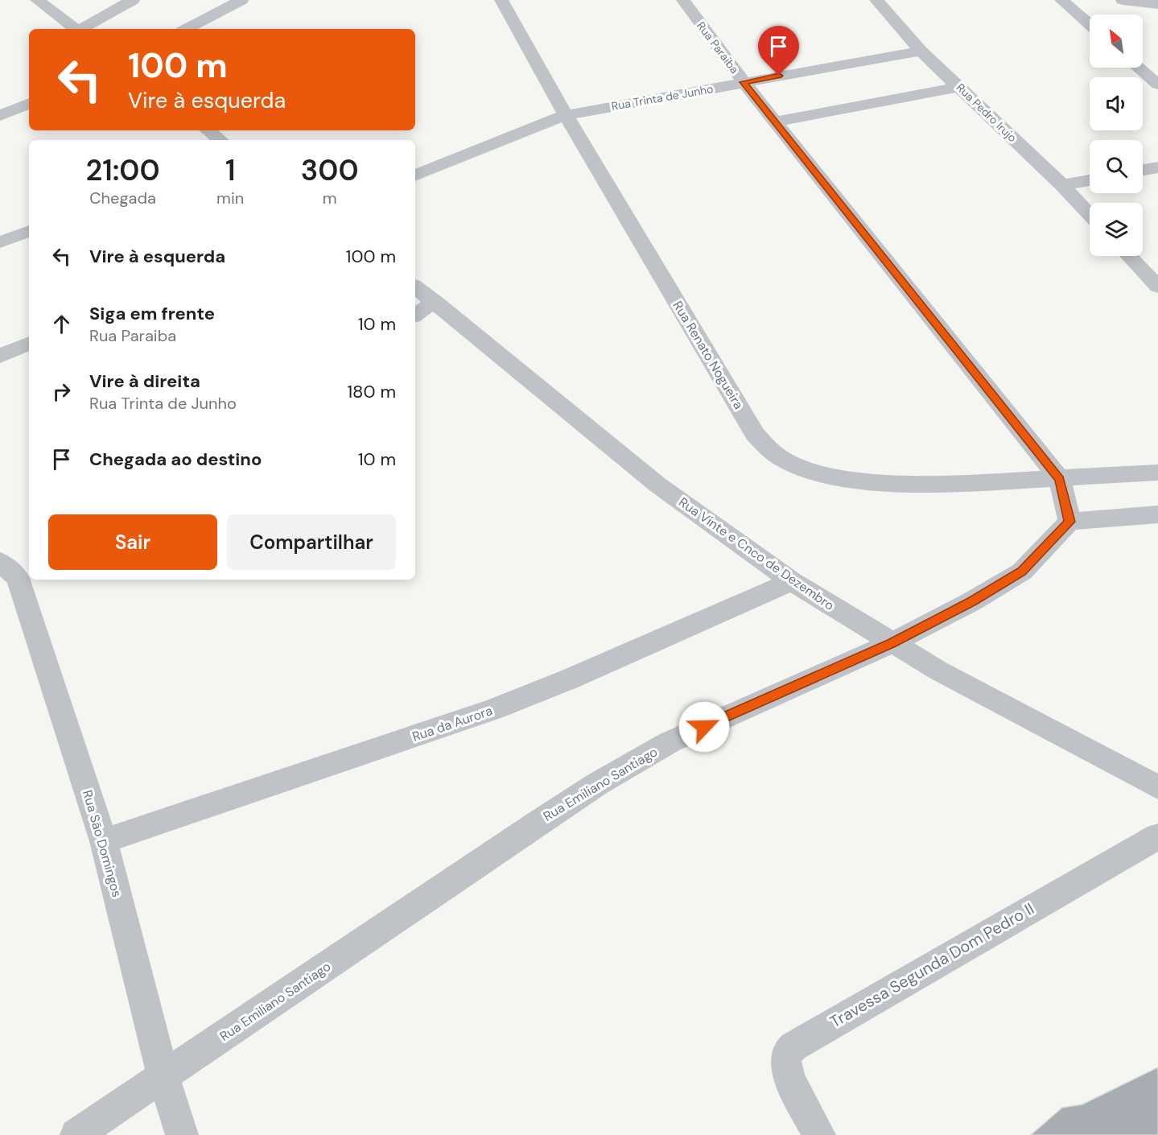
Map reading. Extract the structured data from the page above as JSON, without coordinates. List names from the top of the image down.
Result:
{
  "streets": {
    "street": [
      "Rua Paraiba",
      "Rua Trinta de Junho",
      "Rua Pedro Irujo",
      "Rua Renato Nogueira",
      "Rua Vinte e Cnco de Dezembro",
      "Rua da Aurora",
      "Rua Emiliano Santiago",
      "Rua São Domingos",
      "Travessa Segunda Dom Pedro II"
    ]
  },
  "crossings": [
    ["Rua Paraiba", "Rua Trinta de Junho"],
    ["Rua Paraiba", "Rua Renato Nogueira"],
    ["Rua Trinta de Junho", "Rua Pedro Irujo"],
    ["Rua Trinta de Junho", "Rua Renato Nogueira"],
    ["Rua Vinte e Cnco de Dezembro", "Rua da Aurora"],
    ["Rua Vinte e Cnco de Dezembro", "Rua Emiliano Santiago"],
    ["Rua da Aurora", "Rua São Domingos"],
    ["Rua Emiliano Santiago", "Rua São Domingos"]
  ],
  "north": "top left",
  "page": {
    "turn": ["100 m", "Vire à esquerda"],
    "eta": [
      "21:00",
      "Chegada",
      "1",
      "min",
      "300",
      "m"
    ],
    "list": [
      {
        "name": "Vire à esquerda",
        "value": "100 m"
      },
      {
        "name": "Siga em frente",
        "note": "Rua Paraiba",
        "value": "10 m"
      },
      {
        "name": "Vire à direita",
        "note": "Rua Trinta de Junho",
        "value": "180 m"
      },
      {
        "name": "Chegada ao destino",
        "value": "10 m"
      }
    ],
    "buttons": ["Sair", "Compartilhar"]
  }
}
